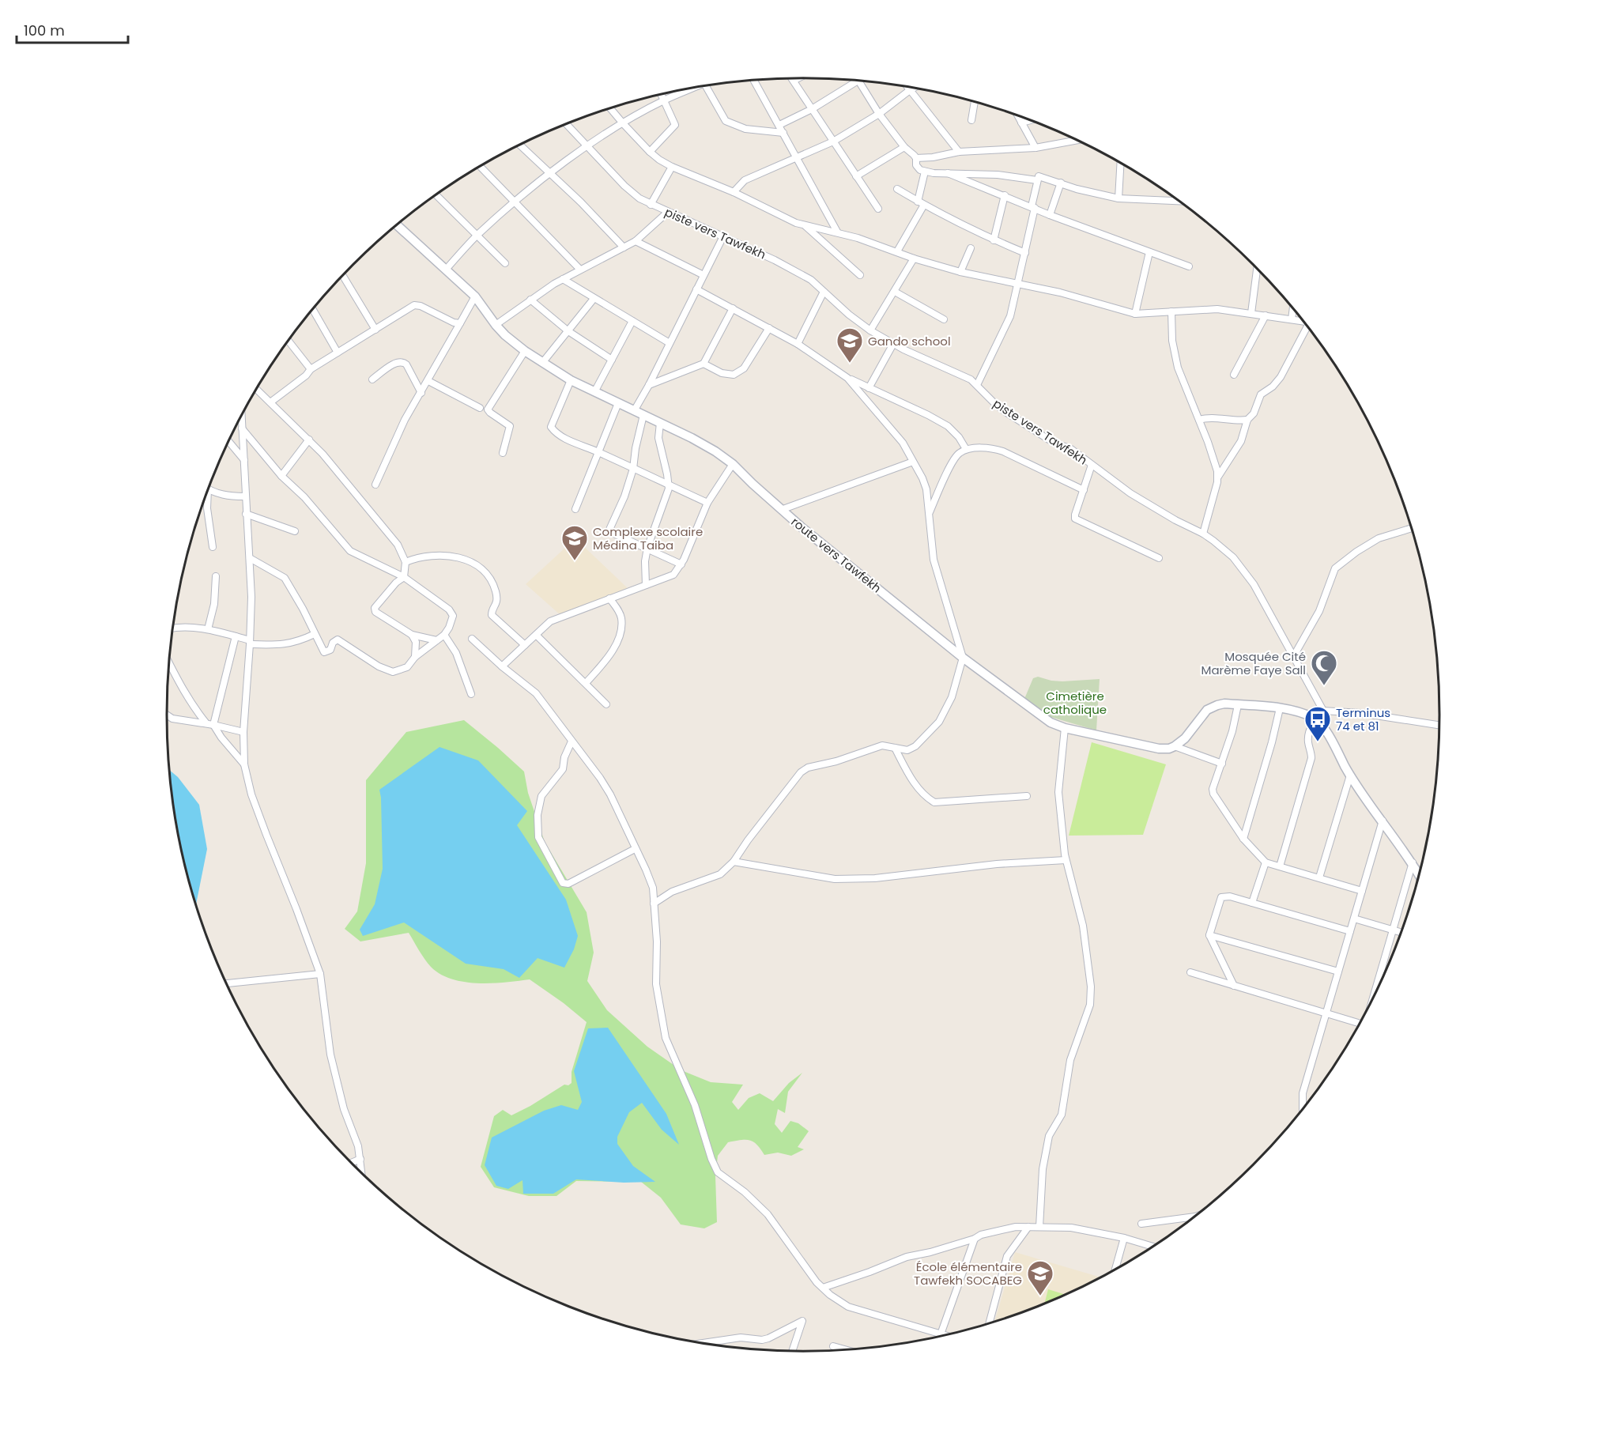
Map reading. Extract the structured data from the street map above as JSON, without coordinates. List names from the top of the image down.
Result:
{
  "streets": {
    "street": ["piste vers Tawfekh", "route vers Tawfekh"]
  },
  "parks": ["Cimetière catholique"],
  "places": {
    "school or university": ["Gando school", "Complexe scolaire Médina Taiba", "École élémentaire Tawfekh SOCABEG"],
    "mosque": ["Mosquée Cité Marème Faye Sall"],
    "bus stop": ["Terminus 74 et 81"]
  },
  "scale_bar": "100 m"
}
